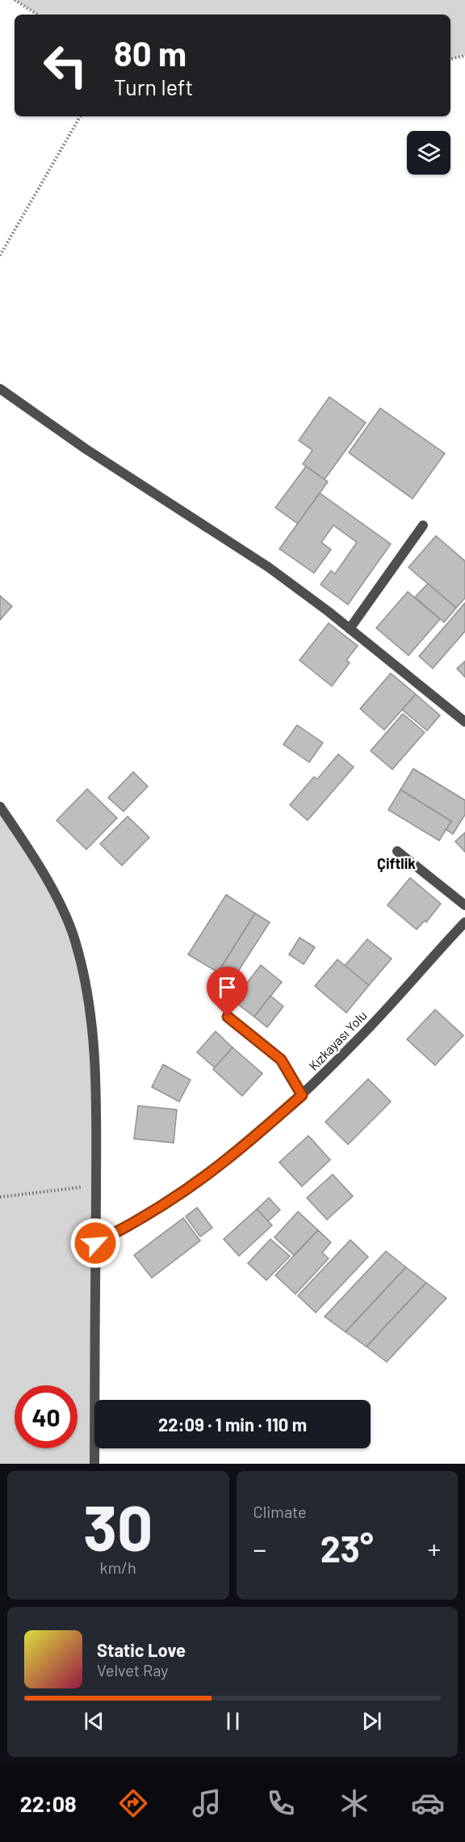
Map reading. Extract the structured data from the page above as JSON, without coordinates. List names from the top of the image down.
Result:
{
  "streets": {
    "street": ["Kızkayası Yolu"]
  },
  "districts": ["Çiftlik"],
  "page": {
    "turn": ["80 m", "Turn left"],
    "limit": "40",
    "trip": "22:09 · 1 min · 110 m",
    "tile": [
      ["30", "km/h"],
      "Climate"
    ],
    "heat": ["−", "23°", "+"],
    "song": ["Static Love", "Velvet Ray"],
    "tabs": "22:08"
  }
}
